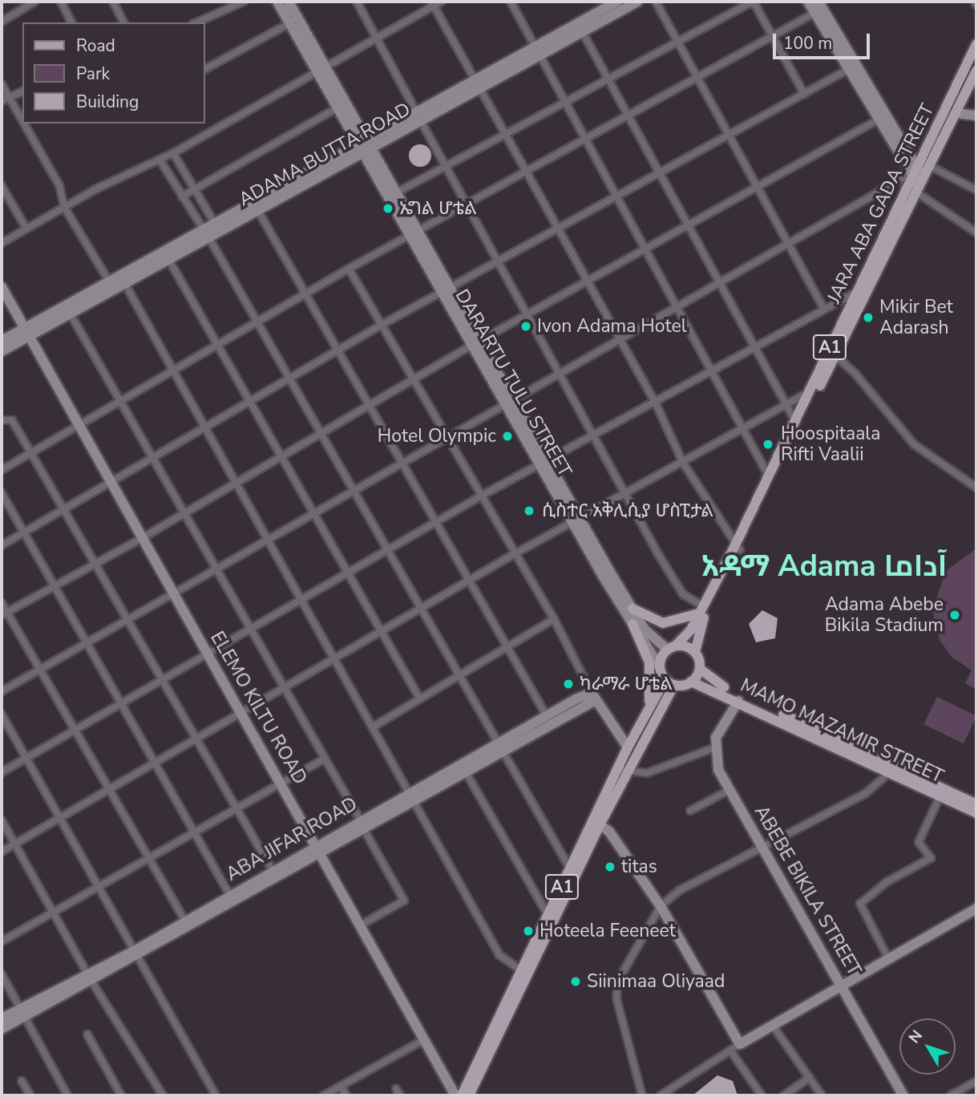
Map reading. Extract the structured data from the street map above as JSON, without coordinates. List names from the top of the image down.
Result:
{
  "streets": {
    "main road": ["JARA ABA GADA STREET", "A1", "MAMO MAZAMIR STREET"],
    "street": [
      "ADAMA BUTTA ROAD",
      "DARARTU TULU STREET",
      "ELEMO KILTU ROAD",
      "ABA JIFAR ROAD",
      "ABEBE BIKILA STREET"
    ]
  },
  "crossings": [
    ["ADAMA BUTTA ROAD", "DARARTU TULU STREET"],
    ["ADAMA BUTTA ROAD", "ELEMO KILTU ROAD"],
    ["JARA ABA GADA STREET", "A1"],
    ["JARA ABA GADA STREET", "DARARTU TULU STREET"],
    ["JARA ABA GADA STREET", "MAMO MAZAMIR STREET"],
    ["A1", "DARARTU TULU STREET"],
    ["A1", "MAMO MAZAMIR STREET"],
    ["DARARTU TULU STREET", "MAMO MAZAMIR STREET"],
    ["ELEMO KILTU ROAD", "ABA JIFAR ROAD"]
  ],
  "districts": ["አዳማ Adama آداما"],
  "places": [
    "ኤግል ሆቴል",
    "Mikir Bet Adarash",
    "Ivon Adama Hotel",
    "Hotel Olympic",
    "Hoospitaala Rifti Vaalii",
    "ሲስተር አቅሊሲያ ሆስፒታል",
    "Adama Abebe Bikila Stadium",
    "ካራማራ ሆቴል",
    "titas",
    "Hoteela Feeneet",
    "Siinimaa Oliyaad"
  ],
  "legend": ["Road", "Park", "Building"],
  "scale_bar": "100 m",
  "north": "top left"
}
